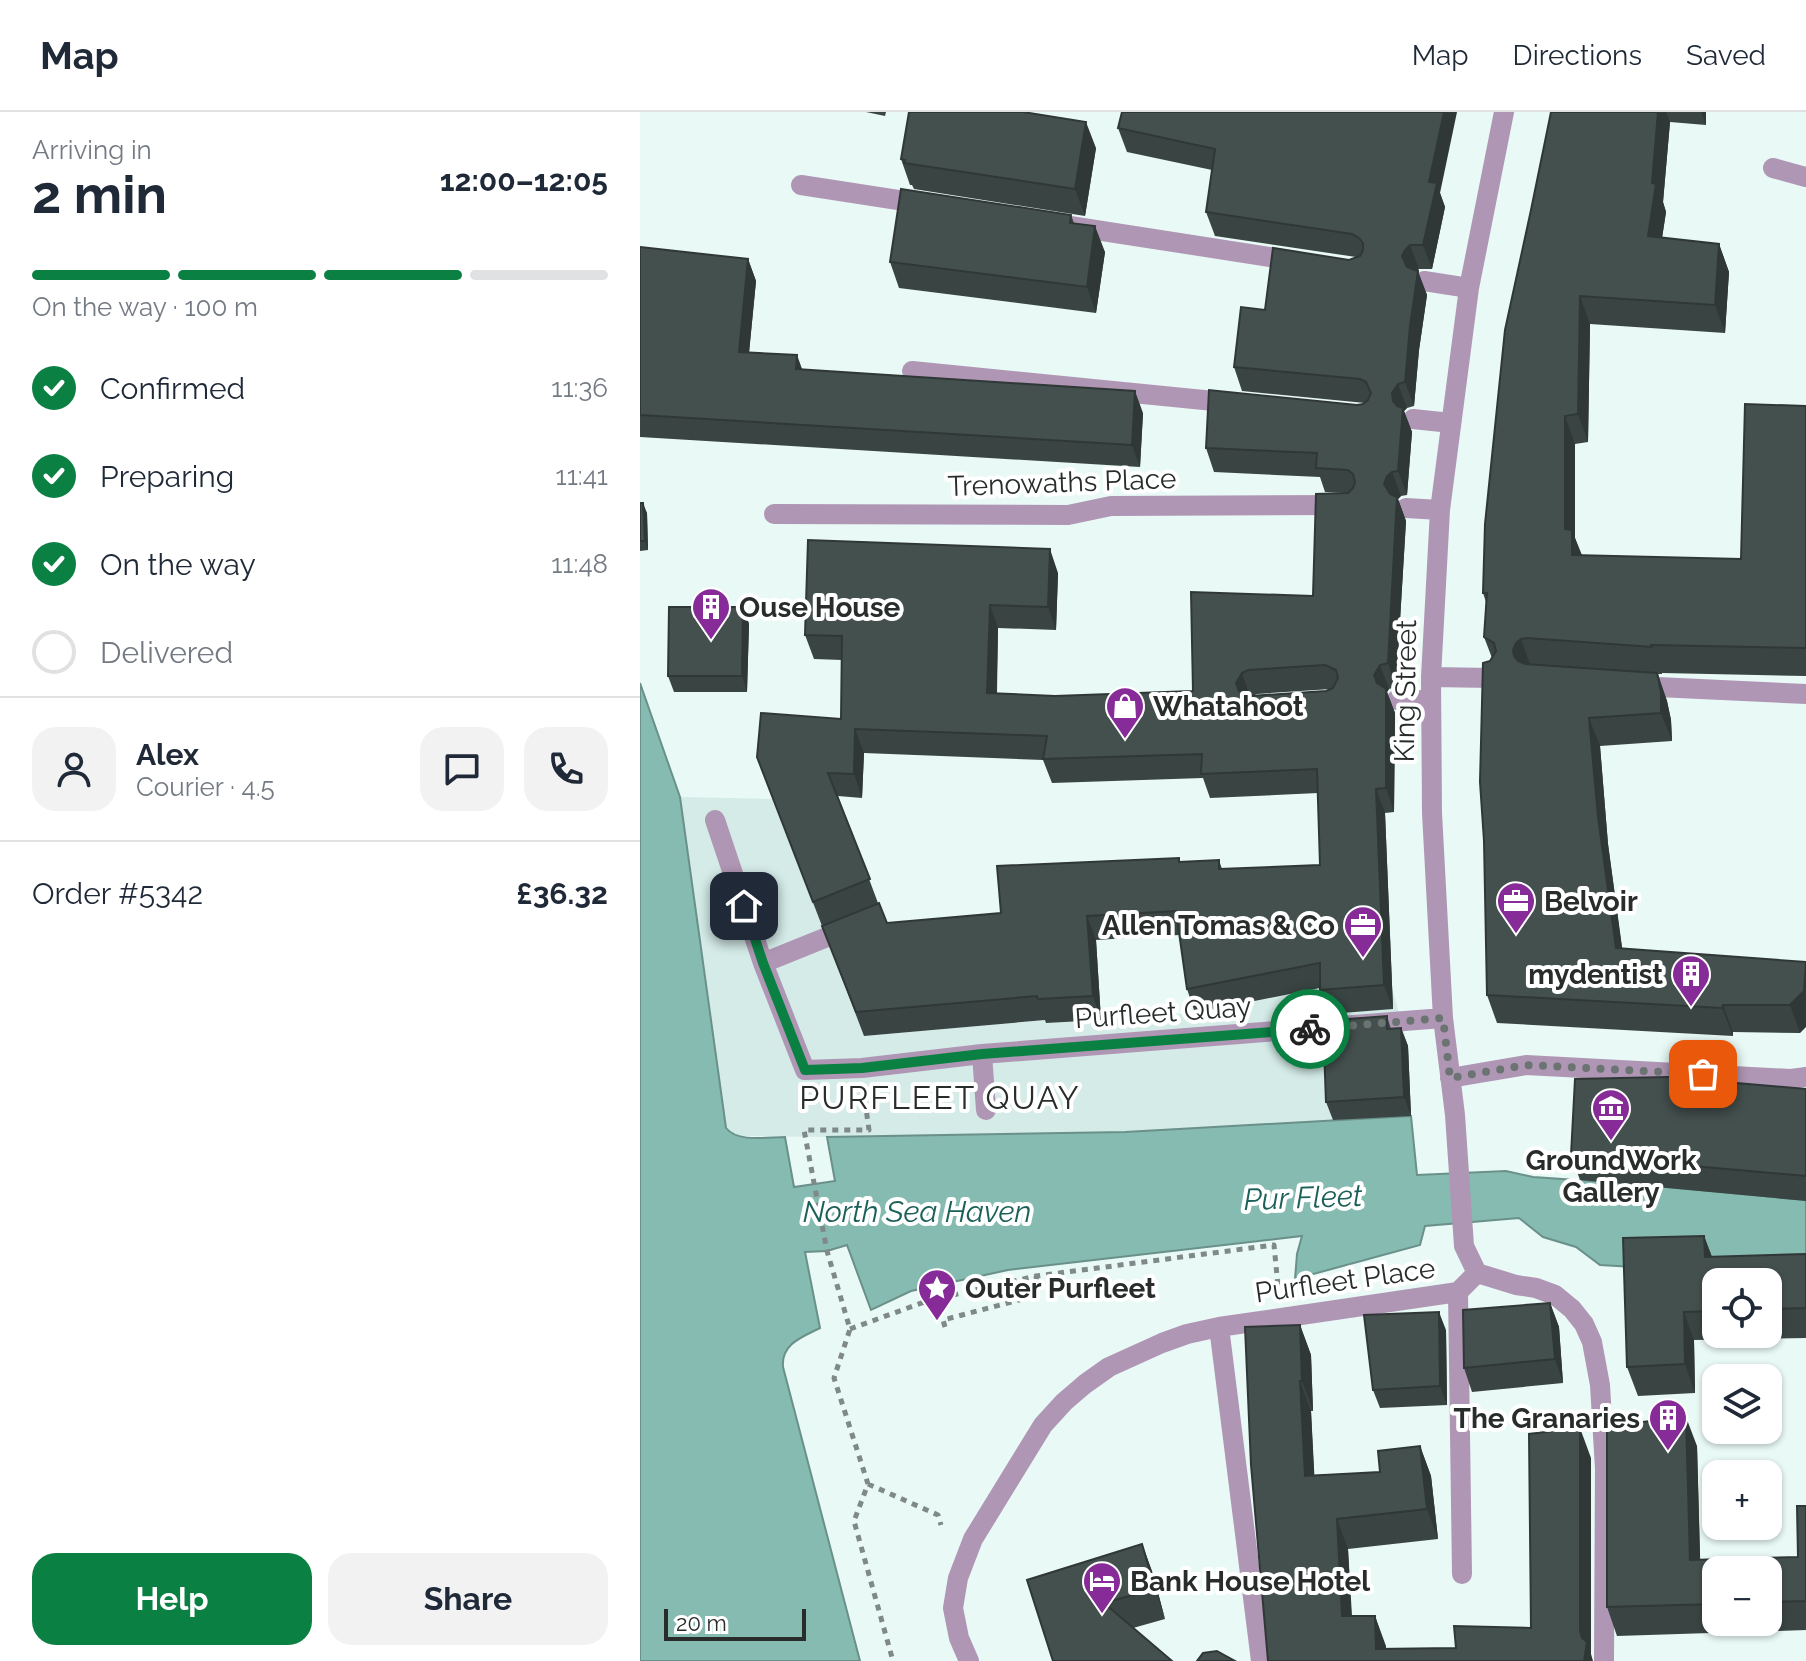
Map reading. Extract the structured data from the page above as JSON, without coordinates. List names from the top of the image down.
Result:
{
  "streets": {
    "street": [
      "Trenowaths Place",
      "King Street",
      "Purfleet Quay",
      "Purfleet Place"
    ]
  },
  "crossings": [
    ["King Street", "Purfleet Quay"],
    ["King Street", "Purfleet Place"]
  ],
  "districts": ["PURFLEET QUAY"],
  "water": ["Pur Fleet", "North Sea Haven"],
  "places": {
    "building": ["Ouse House", "mydentist", "The Granaries"],
    "shop": ["Whatahoot"],
    "office": ["Belvoir", "Allen Tomas & Co"],
    "museum": ["GroundWork Gallery"],
    "place": ["Outer Purfleet"],
    "hotel": ["Bank House Hotel"]
  },
  "scale_bar": "20 m",
  "page": {
    "header": "Map",
    "nav": ["Map", "Directions", "Saved"],
    "heading": ["2 min", "Arriving in", "12:00–12:05"],
    "panel": [
      "Alex",
      "Courier · 4.5",
      "Order #5342",
      "£36.32"
    ],
    "bar": "On the way · 100 m",
    "list": [
      ["Confirmed", "11:36"],
      ["Preparing", "11:41"],
      ["On the way", "11:48"],
      "Delivered"
    ],
    "map_buttons": ["+", "−"],
    "buttons": ["Help", "Share"],
    "scale": "20 m"
  }
}
